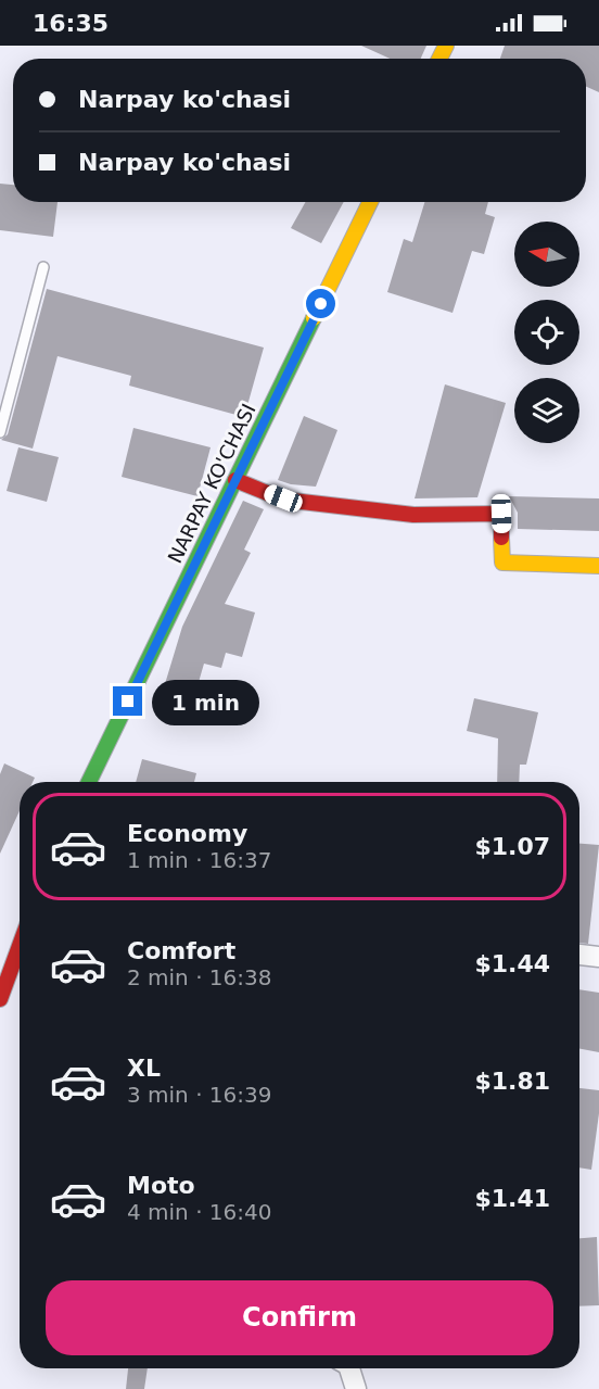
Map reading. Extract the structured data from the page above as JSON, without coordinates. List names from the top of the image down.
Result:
{
  "streets": {
    "main road": ["NARPAY KO'CHASI"]
  },
  "north": "left",
  "page": {
    "status": "16:35",
    "banner": ["Narpay ko'chasi", "Narpay ko'chasi"],
    "bubble": "1 min",
    "list": [
      {
        "name": "Economy",
        "note": "1 min · 16:37",
        "value": "$1.07"
      },
      {
        "name": "Comfort",
        "note": "2 min · 16:38",
        "value": "$1.44"
      },
      {
        "name": "XL",
        "note": "3 min · 16:39",
        "value": "$1.81"
      },
      {
        "name": "Moto",
        "note": "4 min · 16:40",
        "value": "$1.41"
      }
    ],
    "buttons": "Confirm"
  }
}
